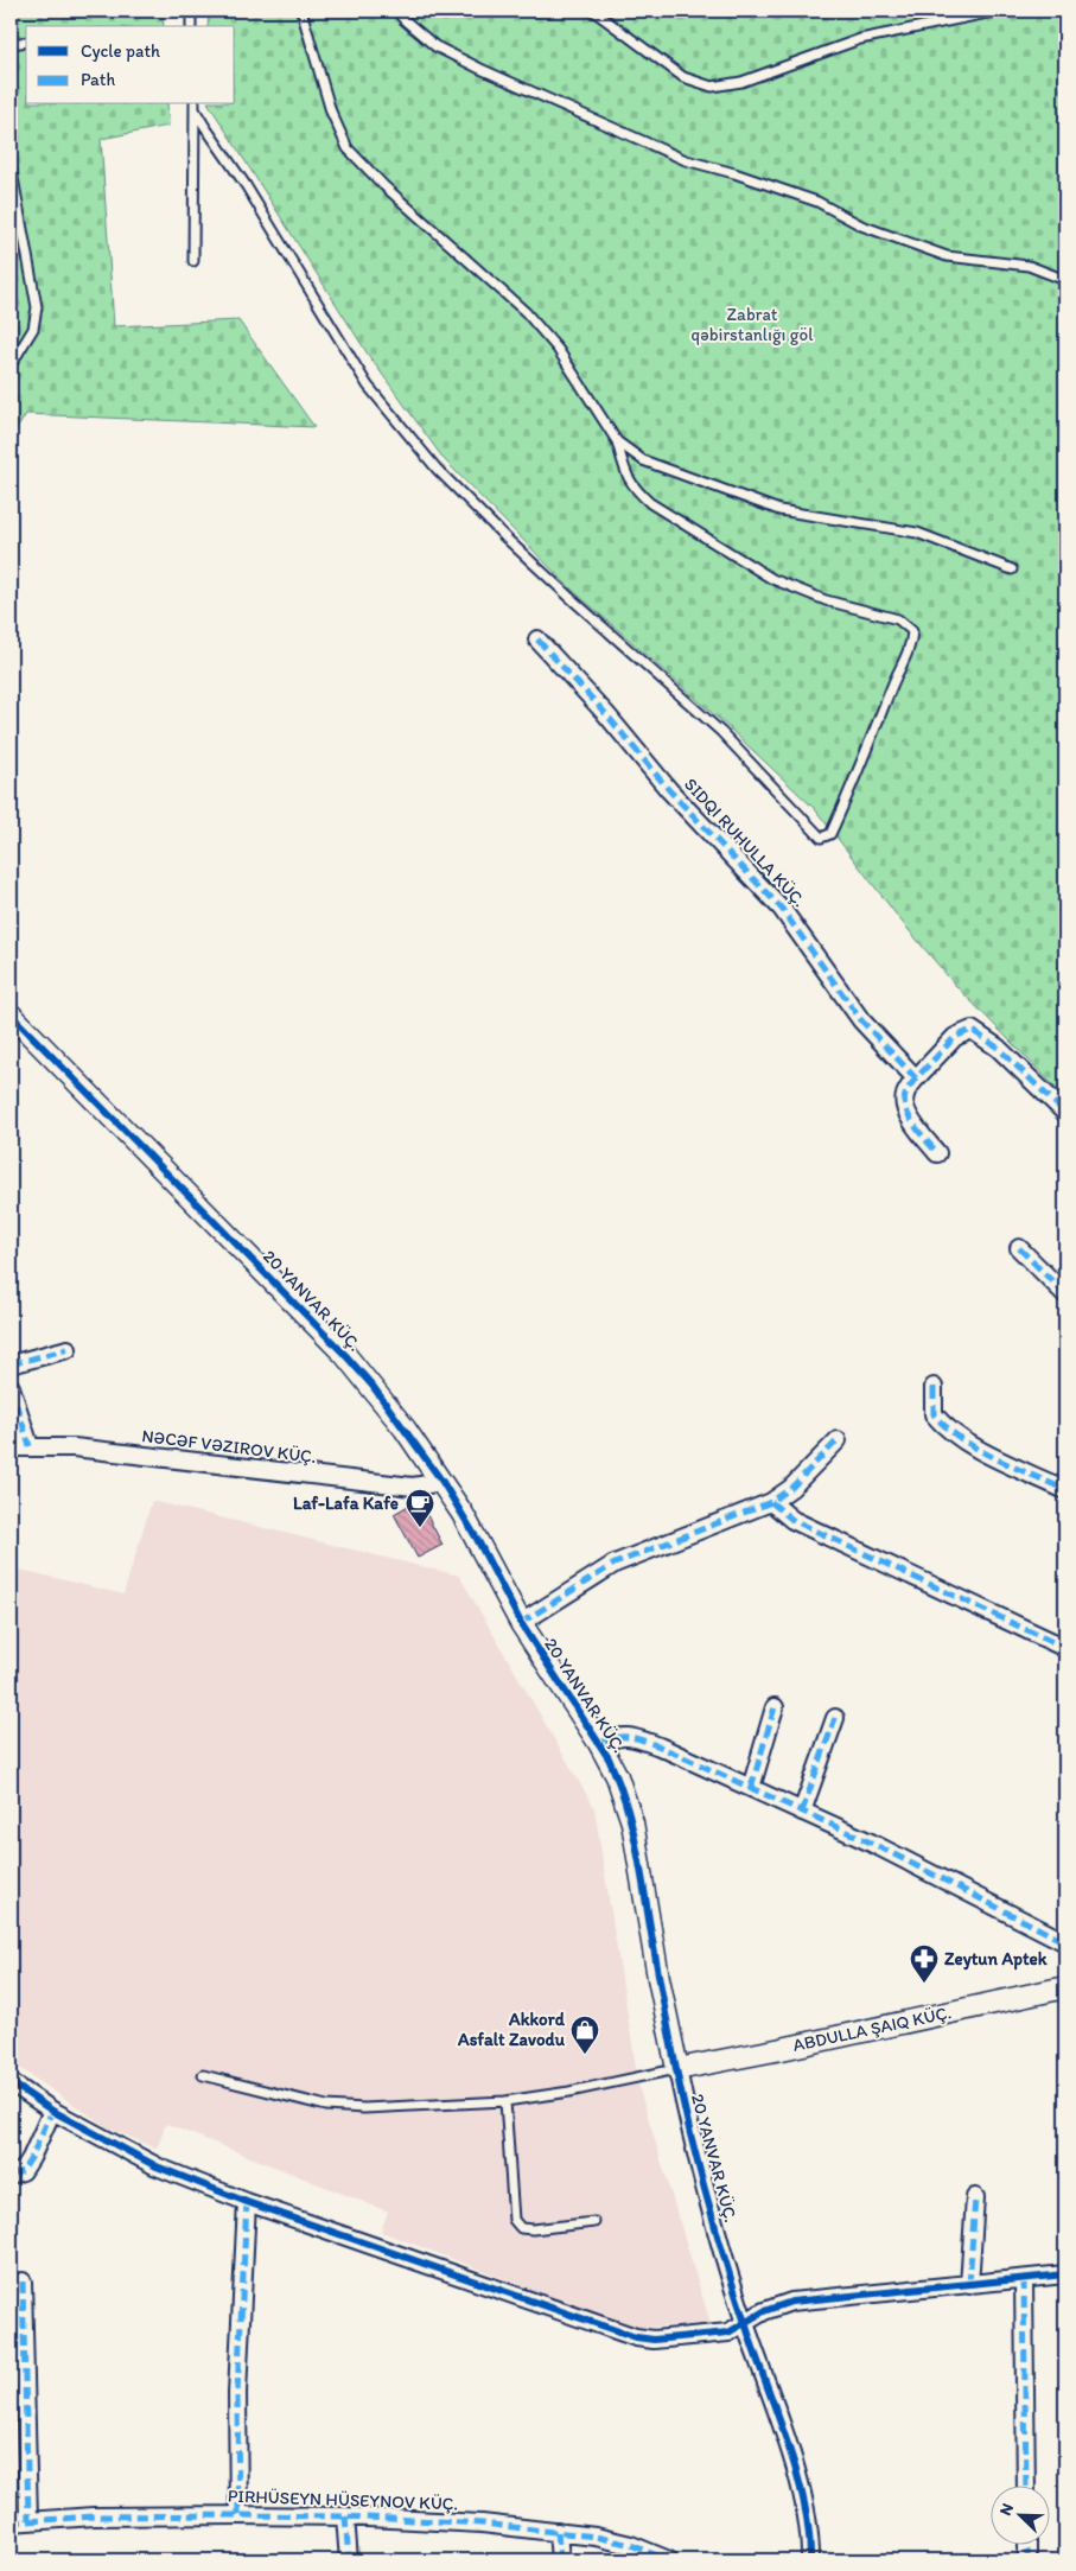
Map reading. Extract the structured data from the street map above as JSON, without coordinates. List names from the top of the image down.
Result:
{
  "streets": {
    "street": [
      "SIDQI RUHULLA KÜÇ.",
      "20 YANVAR KÜÇ.",
      "NƏCƏF VƏZIROV KÜÇ.",
      "ABDULLA ŞAIQ KÜÇ.",
      "PIRHÜSEYN HÜSEYNOV KÜÇ."
    ]
  },
  "crossings": [
    ["20 YANVAR KÜÇ.", "NƏCƏF VƏZIROV KÜÇ."],
    ["20 YANVAR KÜÇ.", "ABDULLA ŞAIQ KÜÇ."]
  ],
  "parks": ["Zabrat qəbirstanlığı göl"],
  "places": {
    "cafe": ["Laf-Lafa Kafe"],
    "pharmacy": ["Zeytun Aptek"],
    "shop": ["Akkord Asfalt Zavodu"]
  },
  "legend": ["Cycle path", "Path"],
  "north": "top left"
}
